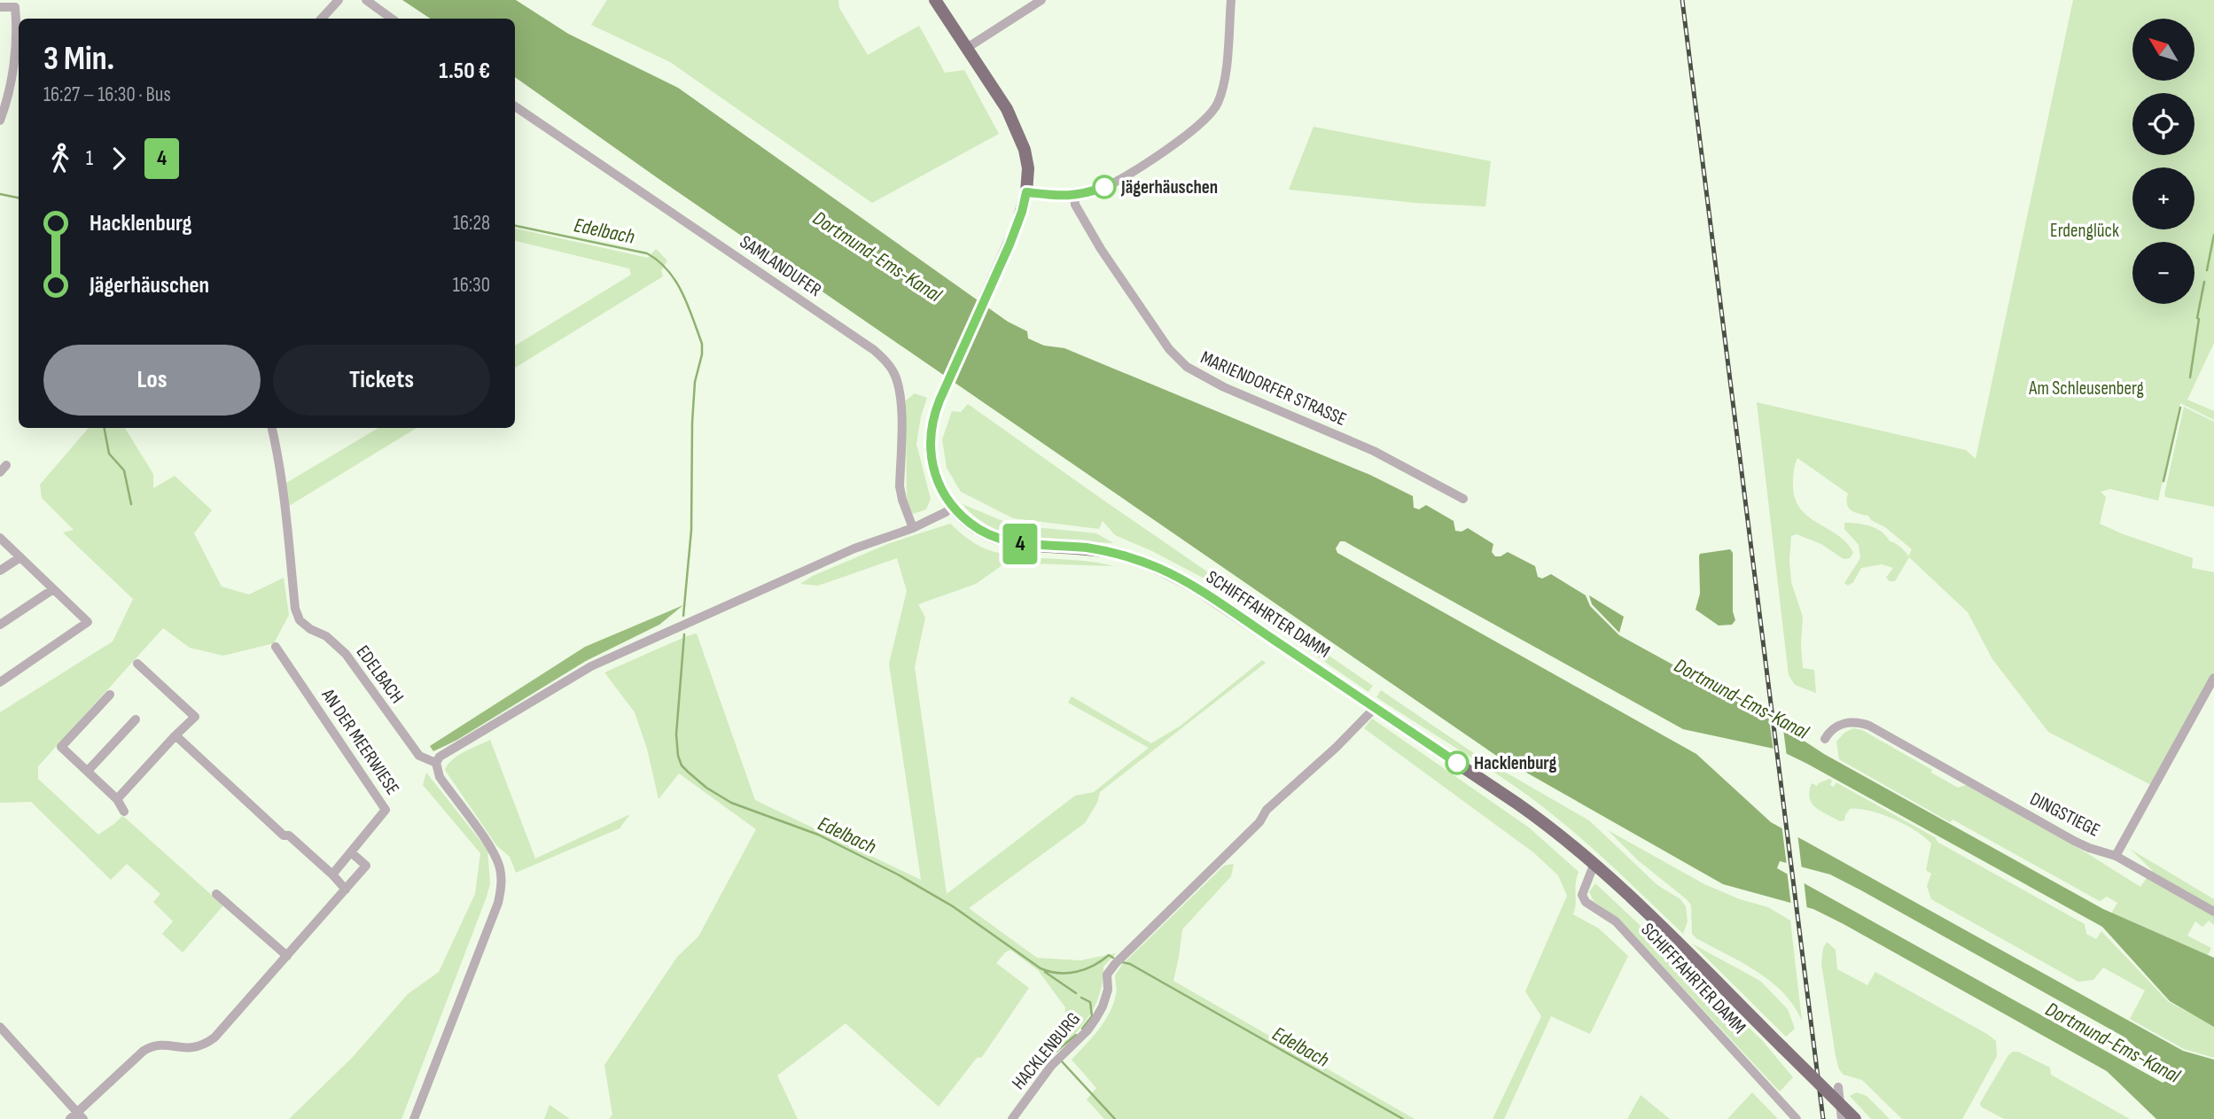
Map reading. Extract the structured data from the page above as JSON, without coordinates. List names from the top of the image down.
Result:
{
  "streets": {
    "main road": ["SCHIFFFAHRTER DAMM"],
    "street": [
      "SAMLANDUFER",
      "MARIENDORFER STRASSE",
      "EDELBACH",
      "AN DER MEERWIESE",
      "DINGSTIEGE",
      "HACKLENBURG"
    ]
  },
  "crossings": [
    ["SCHIFFFAHRTER DAMM", "HACKLENBURG"]
  ],
  "water": ["Edelbach", "Dortmund-Ems-Kanal"],
  "parks": ["Erdenglück", "Am Schleusenberg"],
  "places": ["Jägerhäuschen", "Hacklenburg"],
  "lines": ["bus line 4"],
  "north": "top left",
  "page": {
    "on_map": "4",
    "map_buttons": ["+", "−"],
    "heading": ["3 Min.", "16:27 – 16:30 · Bus", "1.50 €"],
    "legs": ["1", "4"],
    "list": [
      {
        "name": "Hacklenburg",
        "value": "16:28"
      },
      {
        "name": "Jägerhäuschen",
        "value": "16:30"
      }
    ],
    "buttons": ["Los", "Tickets"]
  }
}
